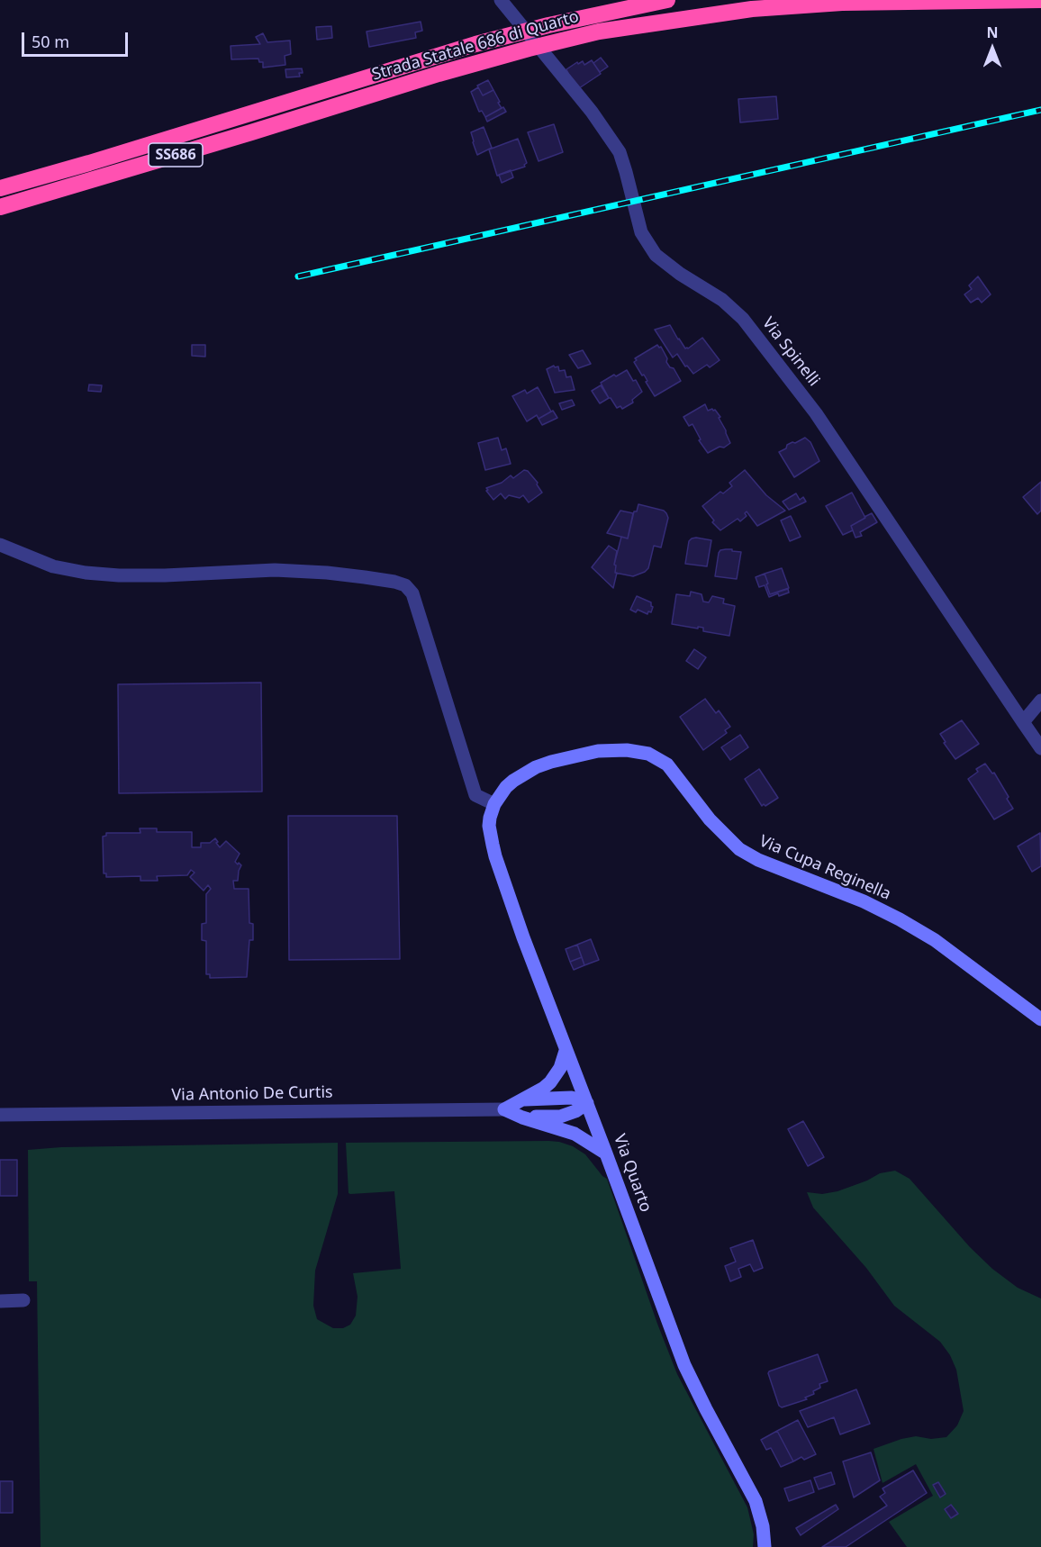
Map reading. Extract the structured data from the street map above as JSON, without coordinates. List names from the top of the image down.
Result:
{
  "streets": {
    "highway": ["Strada Statale 686 di Quarto", "SS686"],
    "street": [
      "Via Spinelli",
      "Via Cupa Reginella",
      "Via Antonio De Curtis",
      "Via Quarto"
    ]
  },
  "crossings": [
    ["Via Cupa Reginella", "Via Quarto"]
  ],
  "scale_bar": "50 m",
  "north": "top"
}
